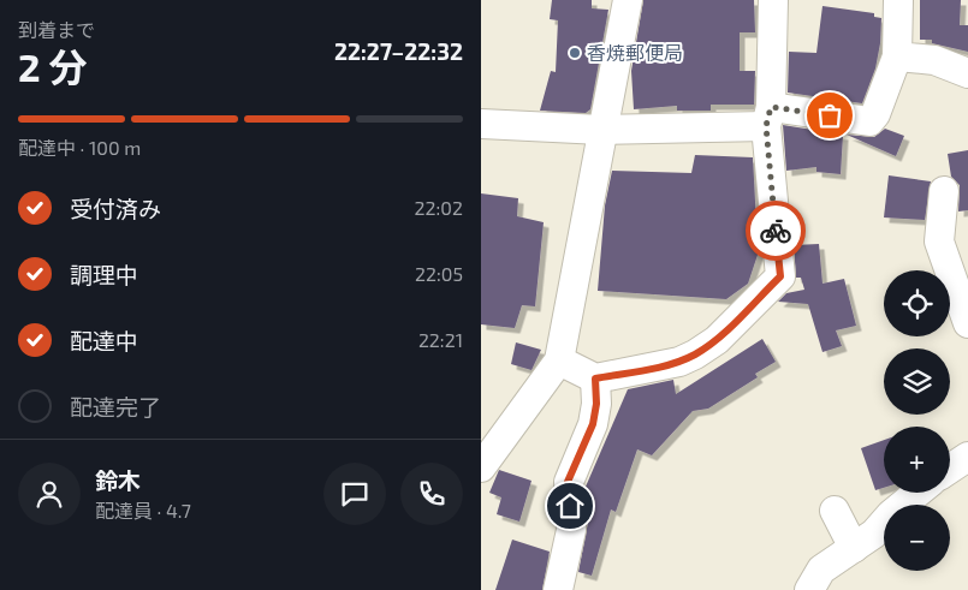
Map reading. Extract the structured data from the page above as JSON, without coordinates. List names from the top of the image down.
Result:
{
  "places": ["香焼郵便局"],
  "page": {
    "heading": ["2 分", "到着まで", "22:27–22:32"],
    "panel": ["鈴木", "配達員 · 4.7"],
    "bar": "配達中 · 100 m",
    "list": [
      ["受付済み", "22:02"],
      ["調理中", "22:05"],
      ["配達中", "22:21"],
      "配達完了"
    ],
    "map_buttons": ["+", "−"]
  }
}
